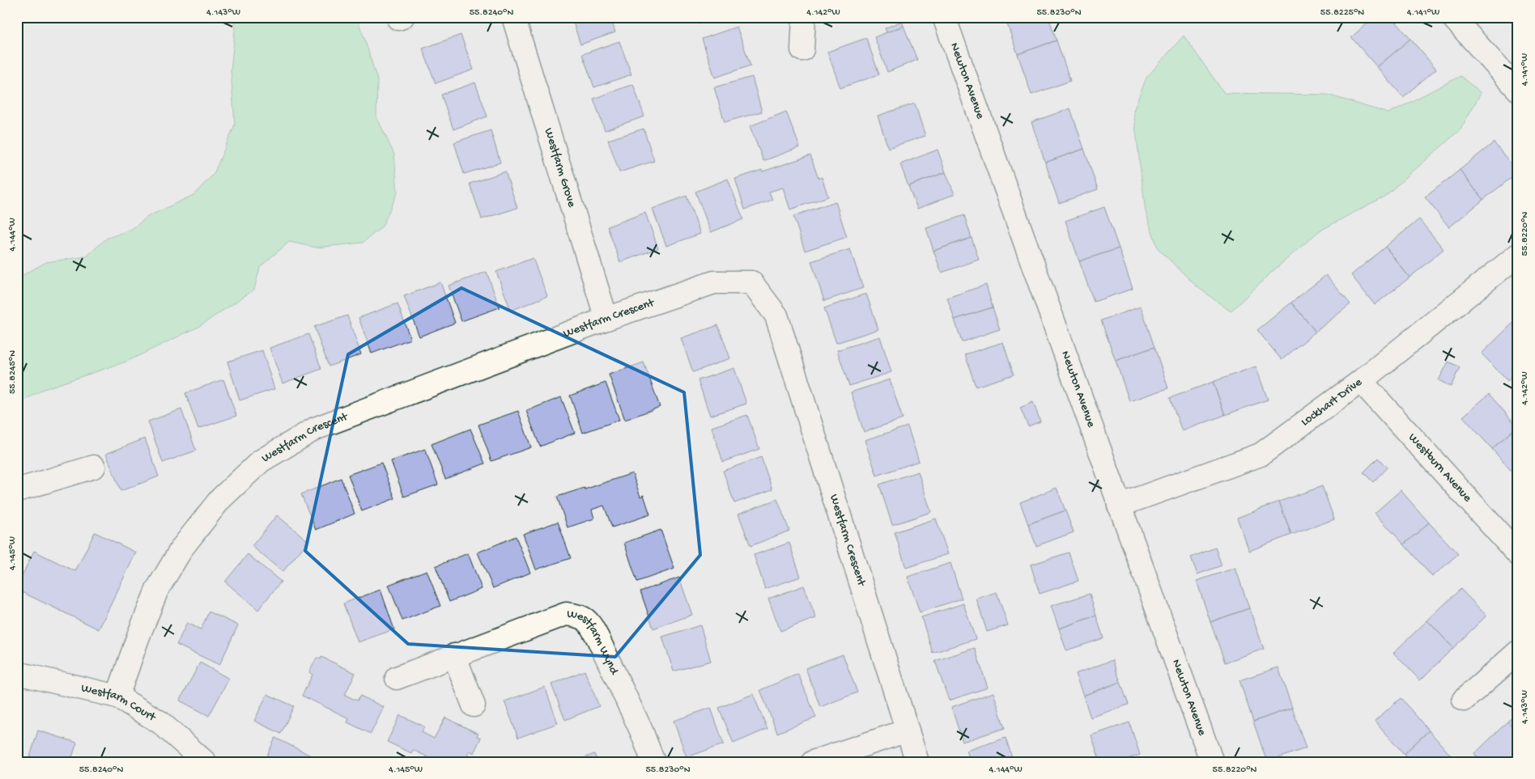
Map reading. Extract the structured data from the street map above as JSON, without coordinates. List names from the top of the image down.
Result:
{
  "streets": {
    "street": [
      "Newton Avenue",
      "Westfarm Grove",
      "Westfarm Crescent",
      "Lockhart Drive",
      "Westburn Avenue",
      "Westfarm Wynd",
      "Westfarm Court"
    ]
  },
  "crossings": [
    ["Newton Avenue", "Lockhart Drive"],
    ["Westfarm Grove", "Westfarm Crescent"],
    ["Westfarm Crescent", "Westfarm Court"],
    ["Lockhart Drive", "Westburn Avenue"]
  ],
  "coordinates": [
    "4.143°W",
    "55.8240°N",
    "4.142°W",
    "55.8230°N",
    "55.8225°N",
    "4.141°W",
    "55.8220°N",
    "4.144°W",
    "55.8245°N",
    "4.145°W"
  ]
}
